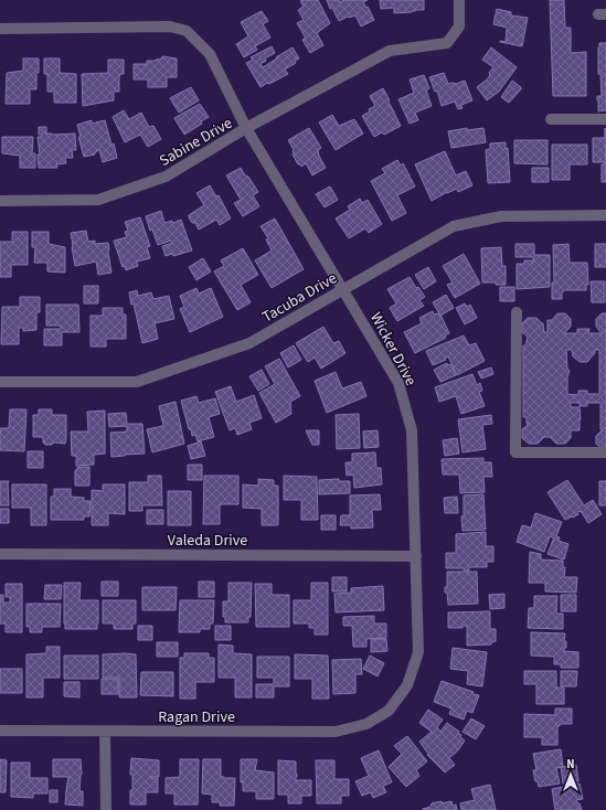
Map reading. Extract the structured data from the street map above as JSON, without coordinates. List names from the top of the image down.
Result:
{
  "streets": {
    "street": [
      "Sabine Drive",
      "Tacuba Drive",
      "Wicker Drive",
      "Valeda Drive",
      "Ragan Drive"
    ]
  },
  "crossings": [
    ["Sabine Drive", "Wicker Drive"],
    ["Tacuba Drive", "Wicker Drive"],
    ["Wicker Drive", "Valeda Drive"],
    ["Wicker Drive", "Ragan Drive"]
  ],
  "north": "top"
}
